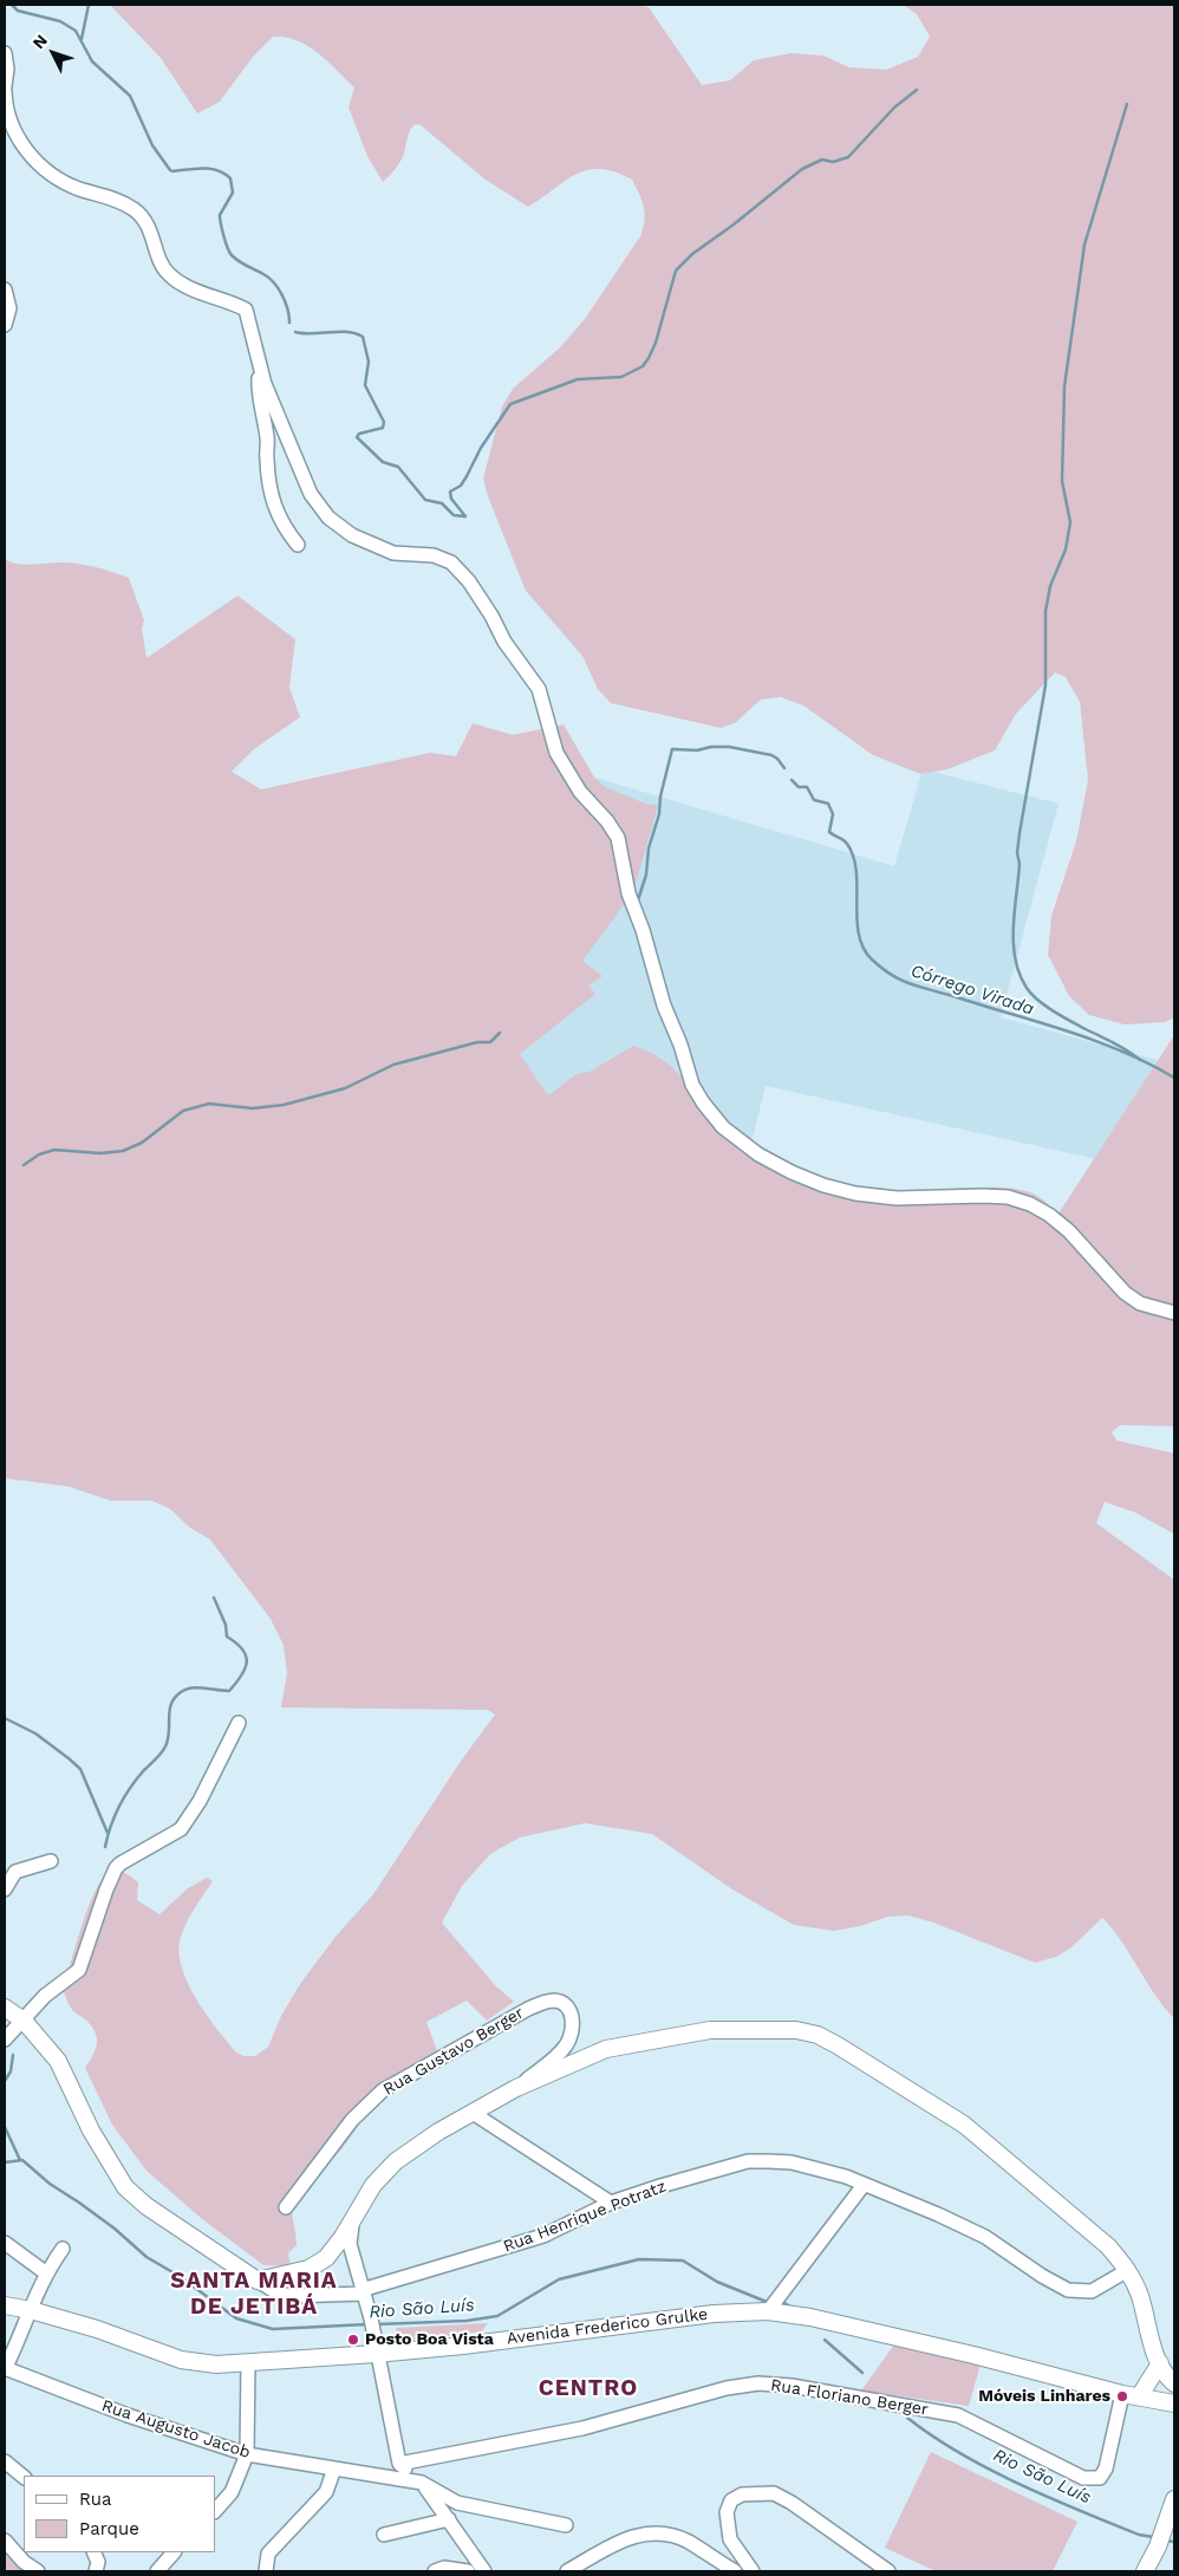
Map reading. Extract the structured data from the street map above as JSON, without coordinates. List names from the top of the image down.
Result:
{
  "streets": {
    "main road": ["Avenida Frederico Grulke"],
    "street": [
      "Rua Gustavo Berger",
      "Rua Henrique Potratz",
      "Rua Floriano Berger",
      "Rua Augusto Jacob"
    ]
  },
  "crossings": [
    ["Avenida Frederico Grulke", "Rua Floriano Berger"]
  ],
  "districts": ["SANTA MARIA DE JETIBÁ", "CENTRO"],
  "water": ["Córrego Virada", "Rio São Luís"],
  "places": ["Posto Boa Vista", "Móveis Linhares"],
  "legend": ["Rua", "Parque"],
  "north": "top left"
}
